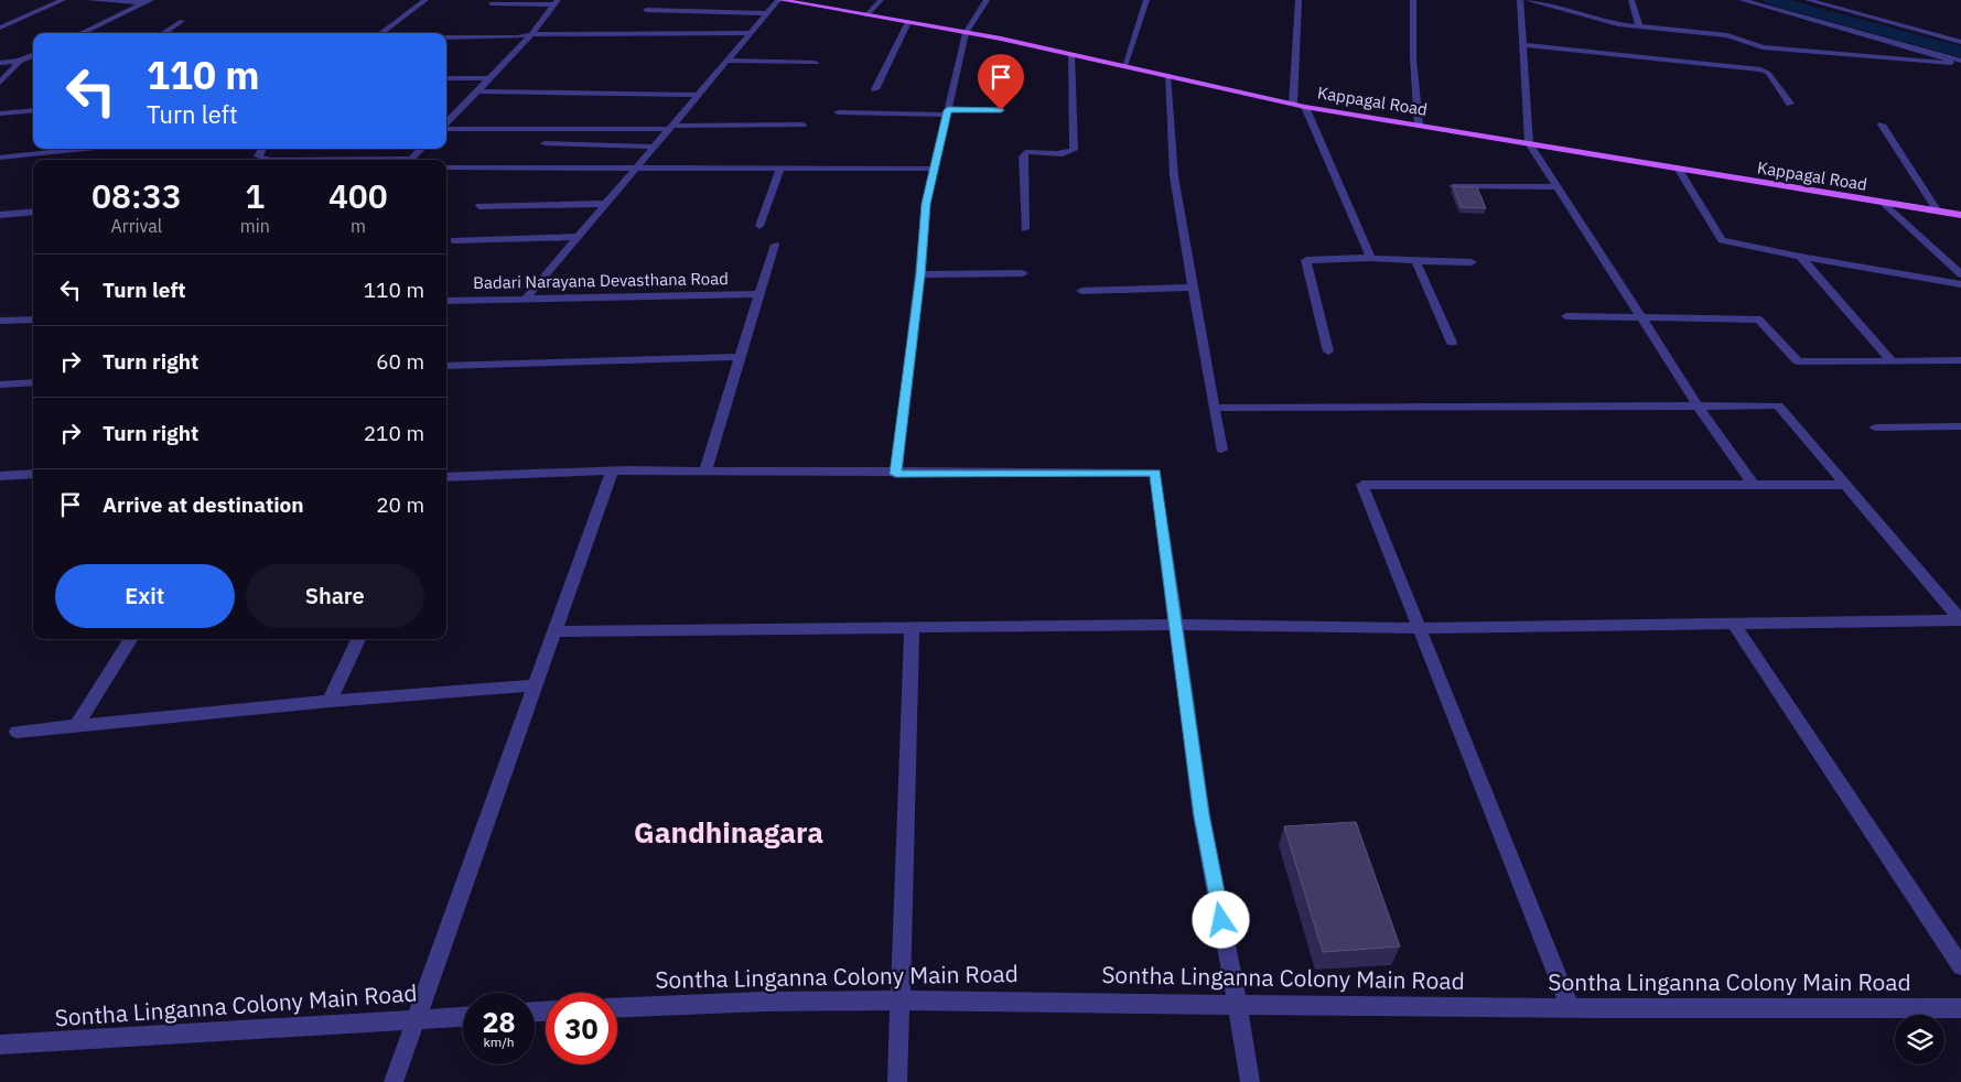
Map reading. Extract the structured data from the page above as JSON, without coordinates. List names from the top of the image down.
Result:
{
  "streets": {
    "main road": ["Kappagal Road"],
    "street": ["Badari Narayana Devasthana Road", "Sontha Linganna Colony Main Road"]
  },
  "districts": ["Gandhinagara"],
  "page": {
    "turn": ["110 m", "Turn left"],
    "eta": [
      "08:33",
      "Arrival",
      "1",
      "min",
      "400",
      "m"
    ],
    "list": [
      {
        "name": "Turn left",
        "value": "110 m"
      },
      {
        "name": "Turn right",
        "value": "60 m"
      },
      {
        "name": "Turn right",
        "value": "210 m"
      },
      {
        "name": "Arrive at destination",
        "value": "20 m"
      }
    ],
    "buttons": ["Exit", "Share"],
    "speed": "28 km/h",
    "limit": "30"
  }
}
